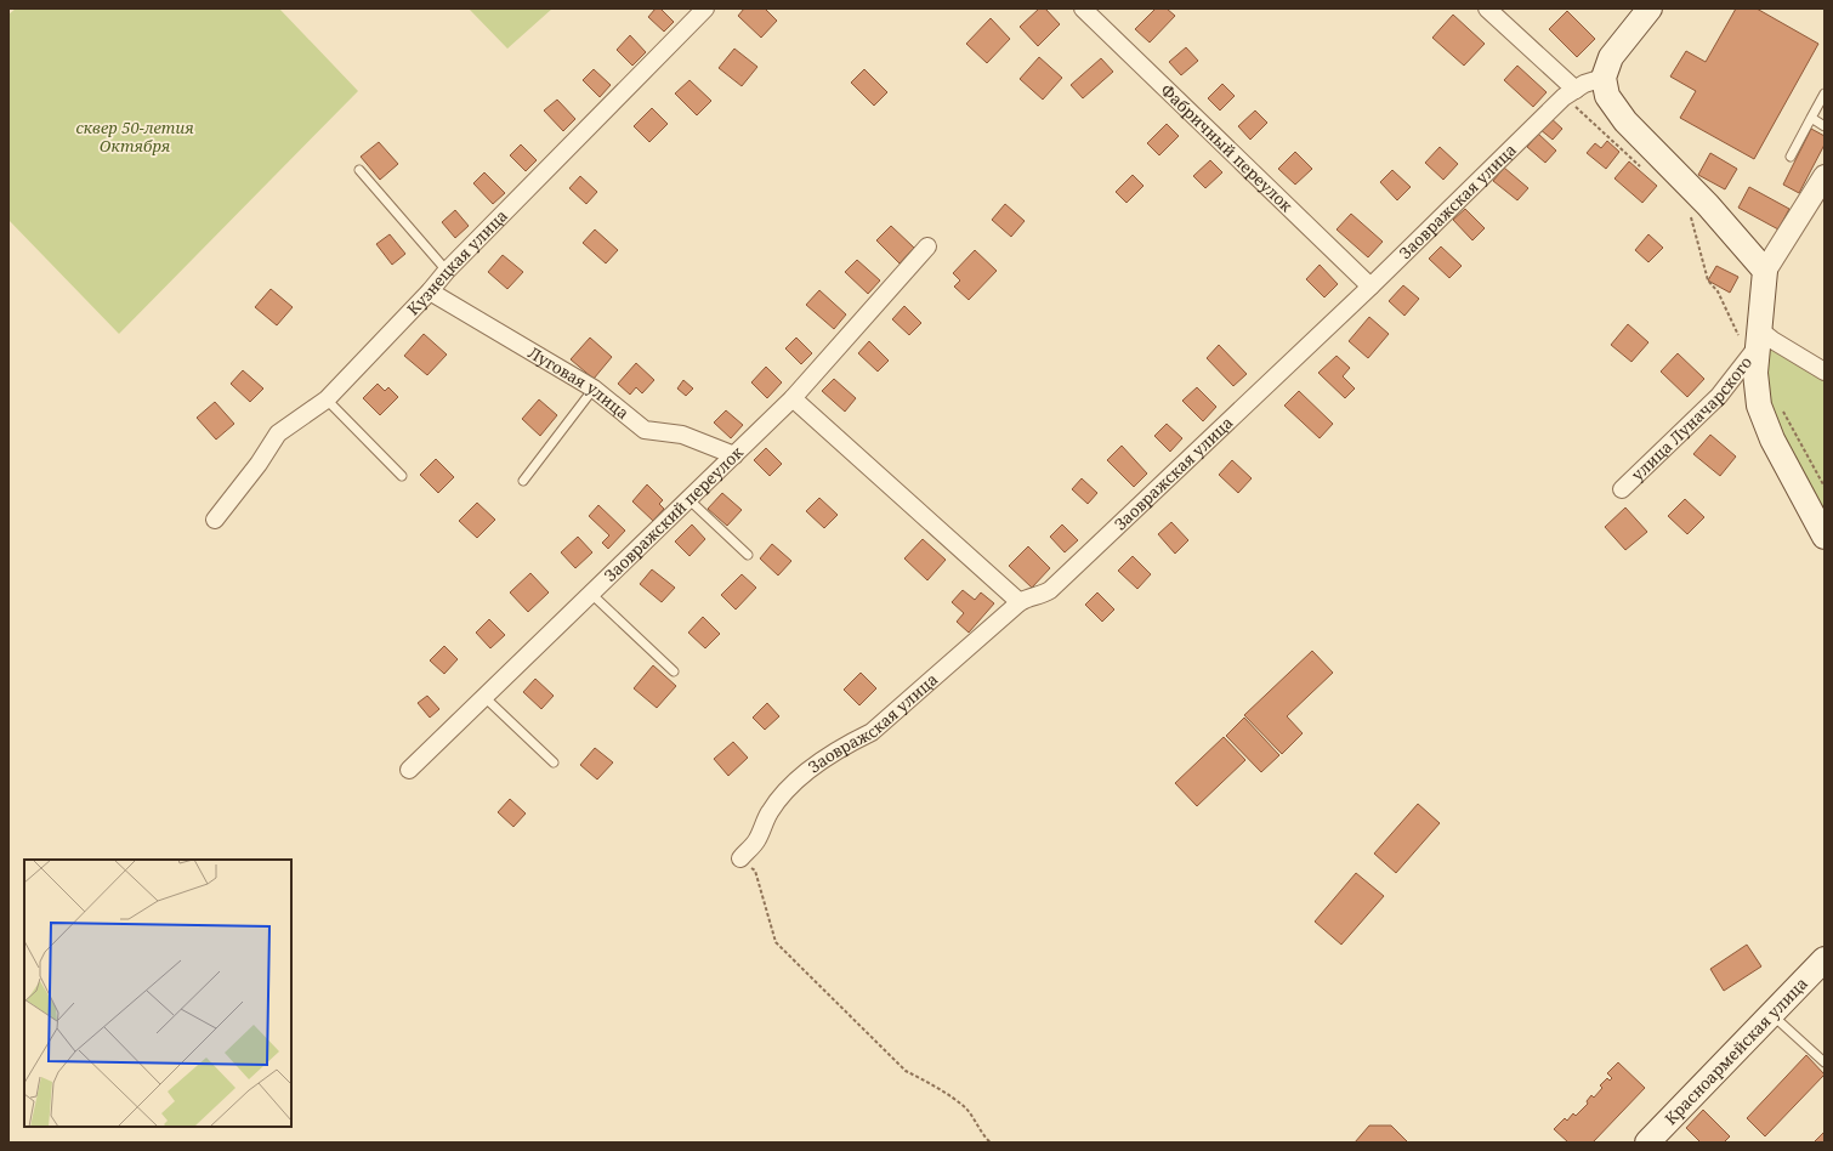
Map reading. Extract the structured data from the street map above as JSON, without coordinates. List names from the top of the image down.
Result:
{
  "streets": {
    "main road": ["улица Луначарского", "Красноармейская улица"],
    "street": [
      "Фабричный переулок",
      "Заовражская улица",
      "Кузнецкая улица",
      "Луговая улица",
      "Заовражский переулок"
    ]
  },
  "crossings": [
    ["Фабричный переулок", "Заовражская улица"],
    ["Кузнецкая улица", "Луговая улица"],
    ["Луговая улица", "Заовражский переулок"]
  ],
  "parks": ["сквер 50-летия Октября"]
}
